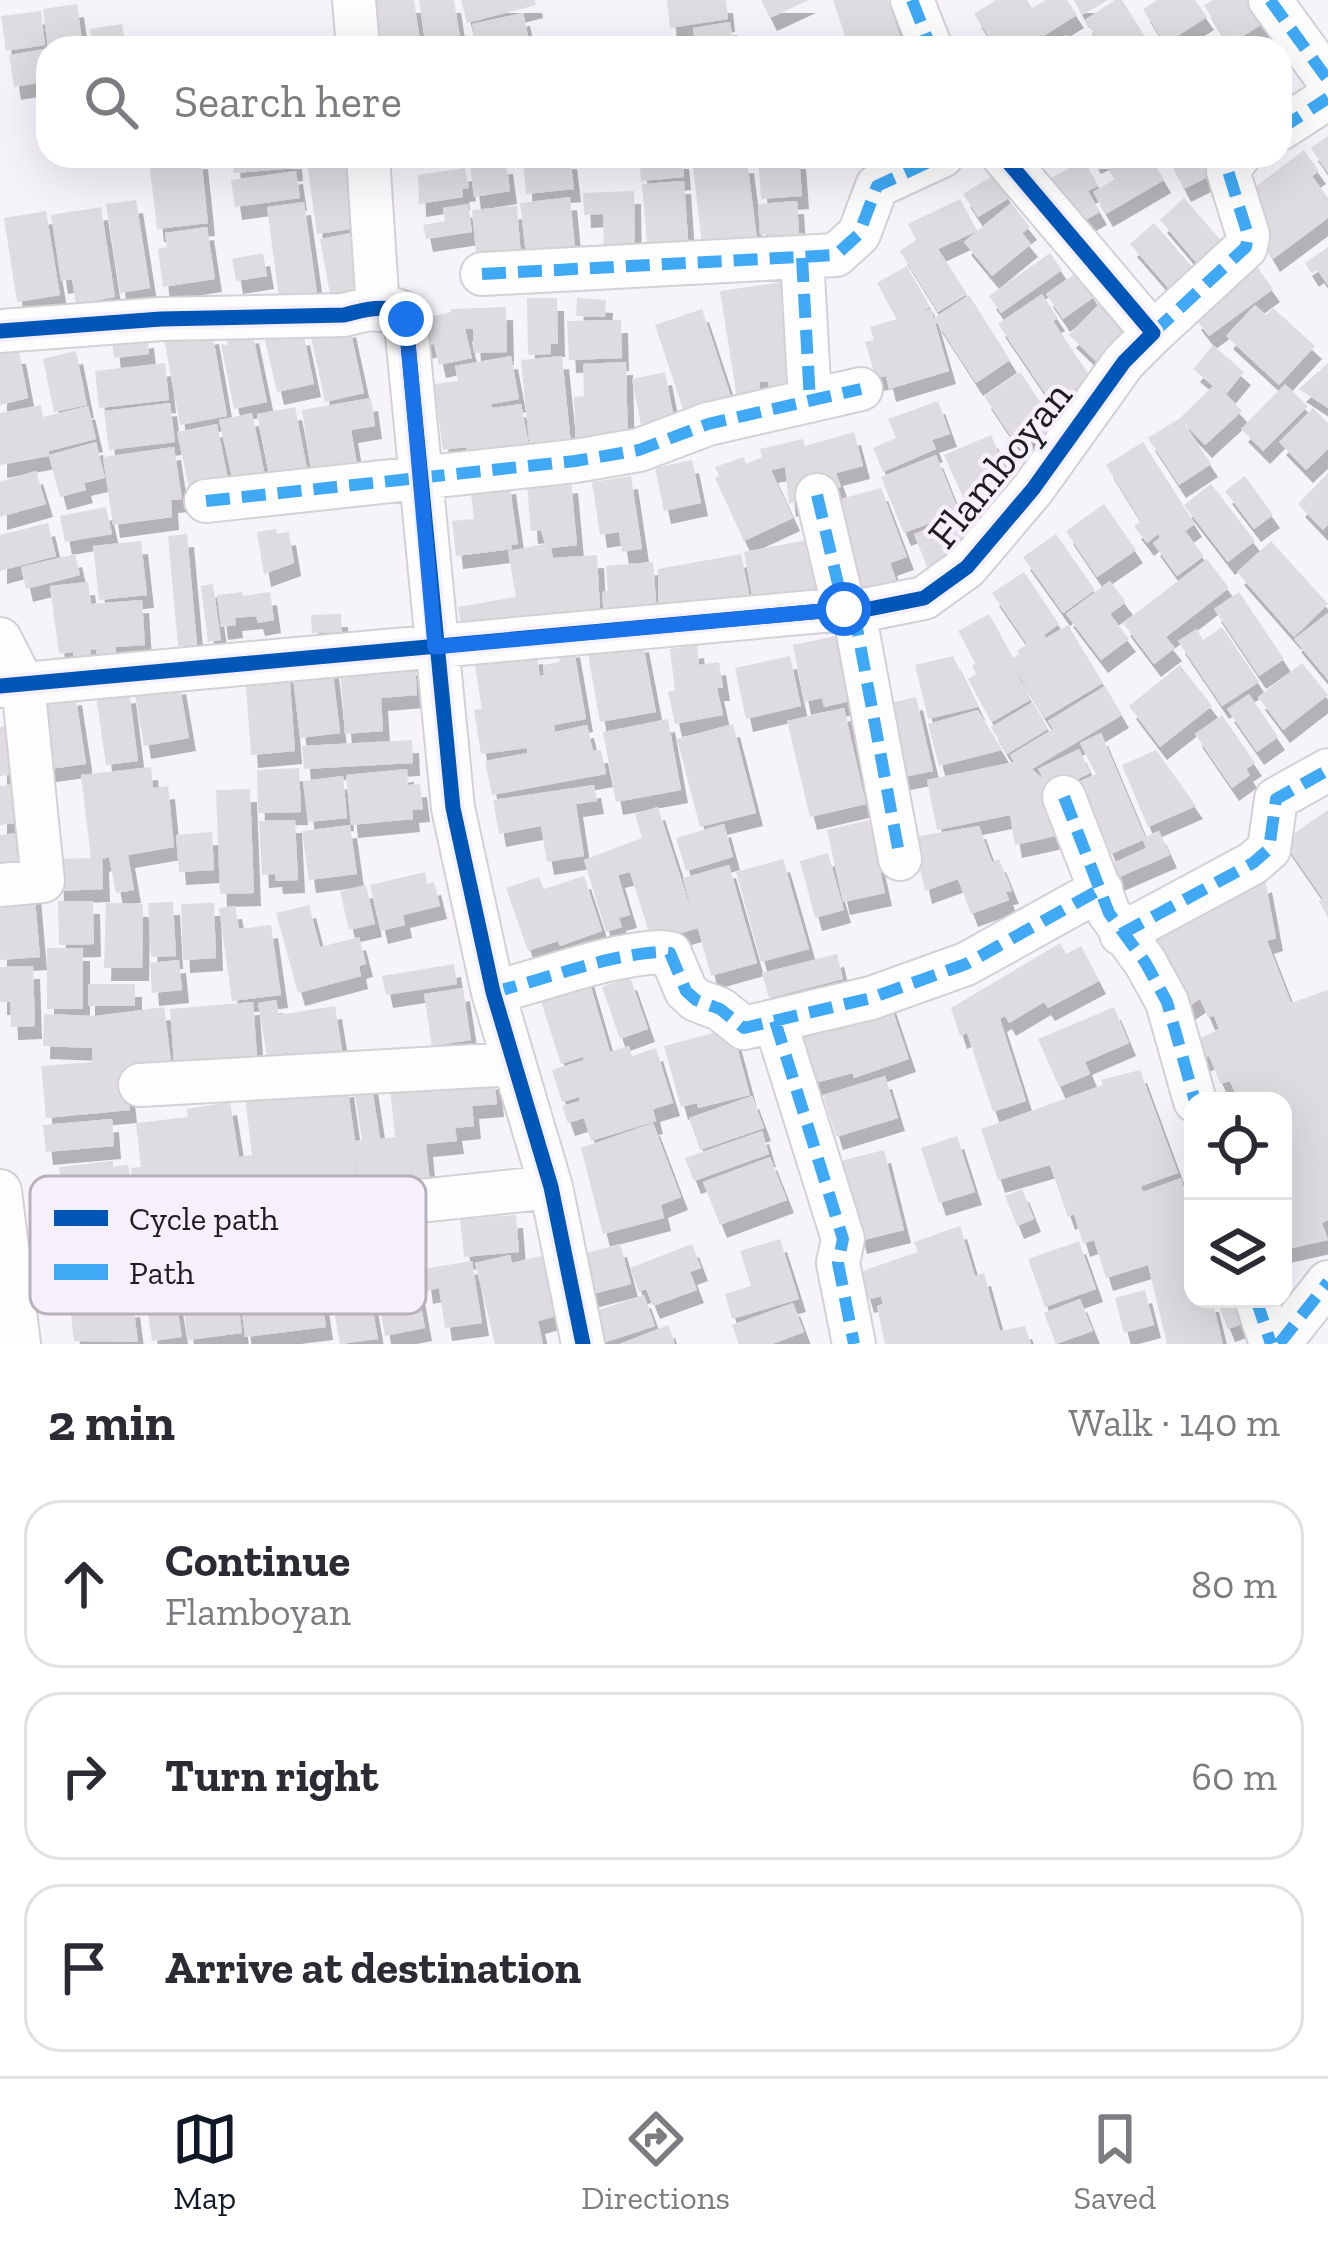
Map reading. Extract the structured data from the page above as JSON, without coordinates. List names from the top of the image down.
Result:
{
  "streets": {
    "street": ["Flamboyan"]
  },
  "legend": ["Cycle path", "Path"],
  "page": {
    "search": "Search here",
    "heading": ["2 min", "Walk · 140 m"],
    "list": [
      ["Continue", "Flamboyan", "80 m"],
      ["Turn right", "60 m"],
      "Arrive at destination"
    ],
    "nav": ["Map", "Directions", "Saved"]
  }
}
